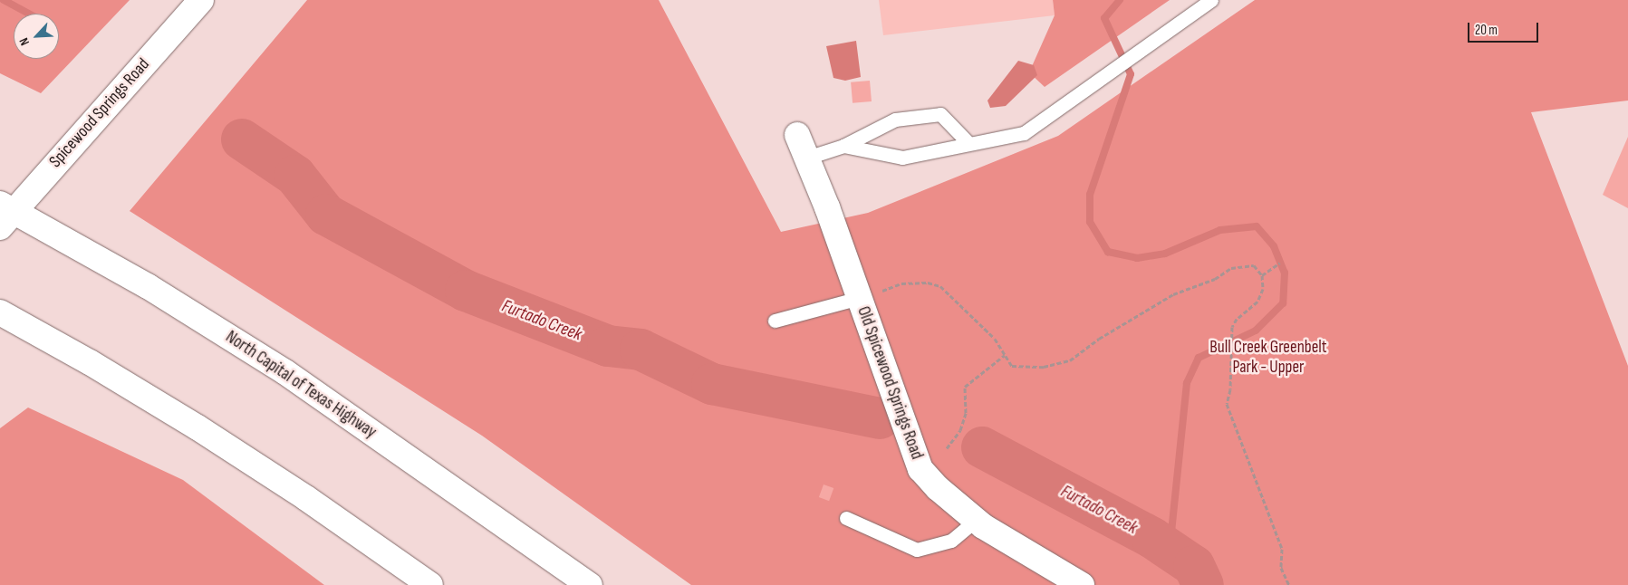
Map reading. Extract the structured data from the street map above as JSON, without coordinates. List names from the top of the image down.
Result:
{
  "streets": {
    "main road": ["Spicewood Springs Road", "Old Spicewood Springs Road", "North Capital of Texas Highway"]
  },
  "crossings": [
    ["Spicewood Springs Road", "North Capital of Texas Highway"]
  ],
  "water": ["Furtado Creek"],
  "parks": ["Bull Creek Greenbelt Park - Upper"],
  "scale_bar": "20 m",
  "north": "bottom left"
}
